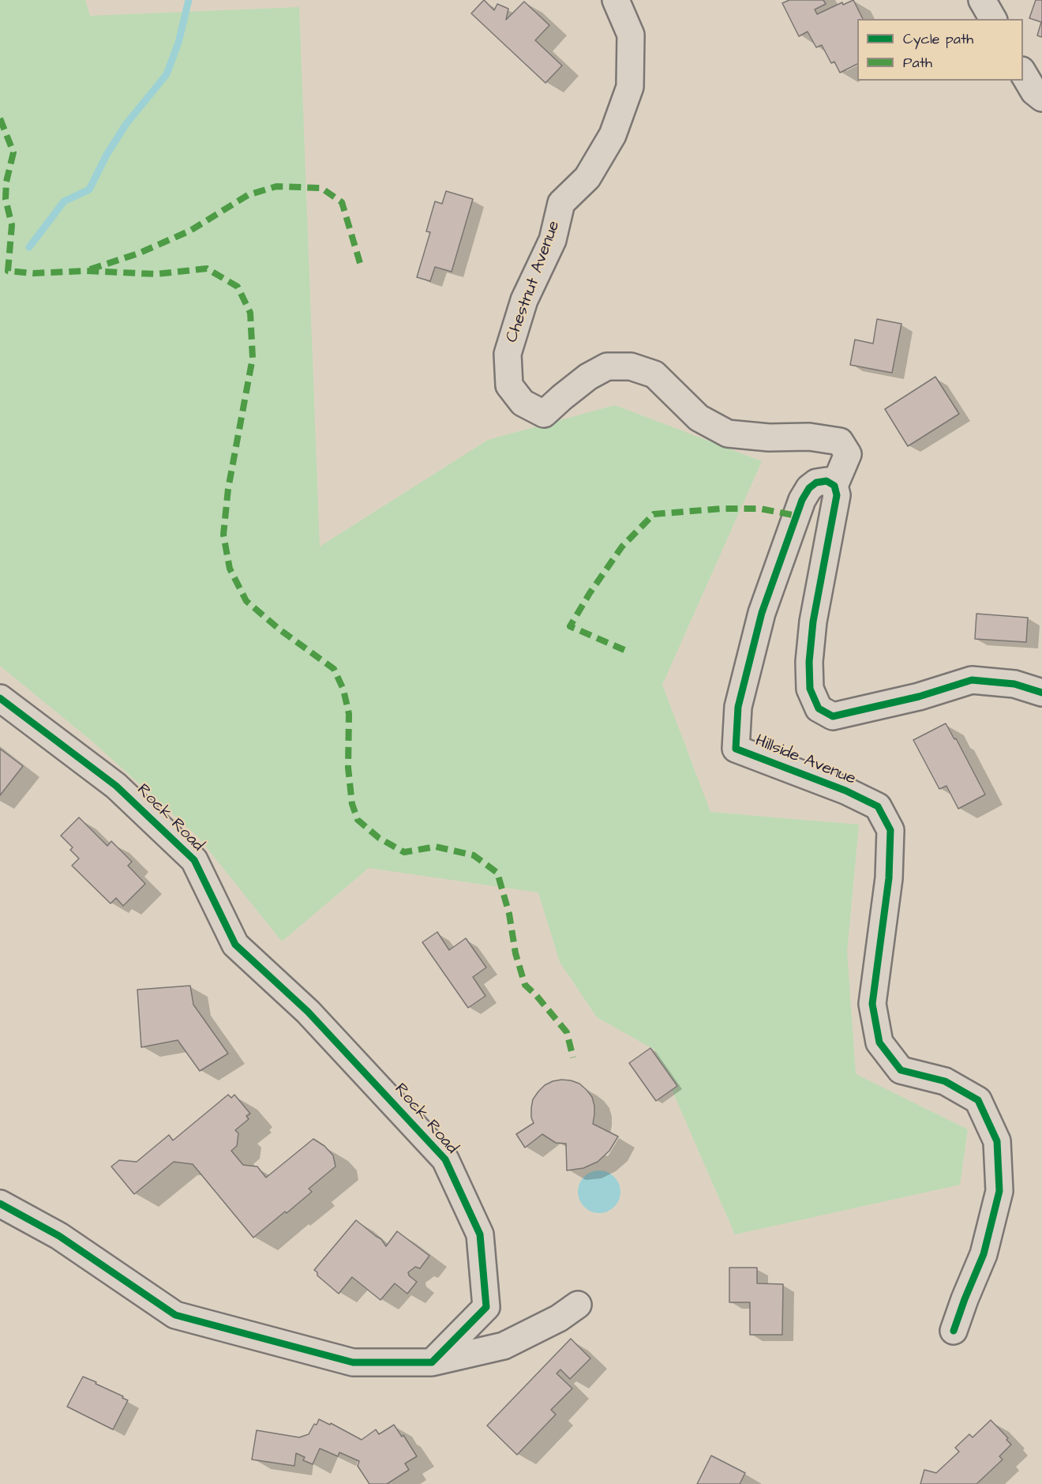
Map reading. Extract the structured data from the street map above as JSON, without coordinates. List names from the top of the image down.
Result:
{
  "streets": {
    "street": ["Chestnut Avenue", "Hillside Avenue", "Rock Road"]
  },
  "crossings": [
    ["Chestnut Avenue", "Hillside Avenue"]
  ],
  "legend": ["Cycle path", "Path"]
}
